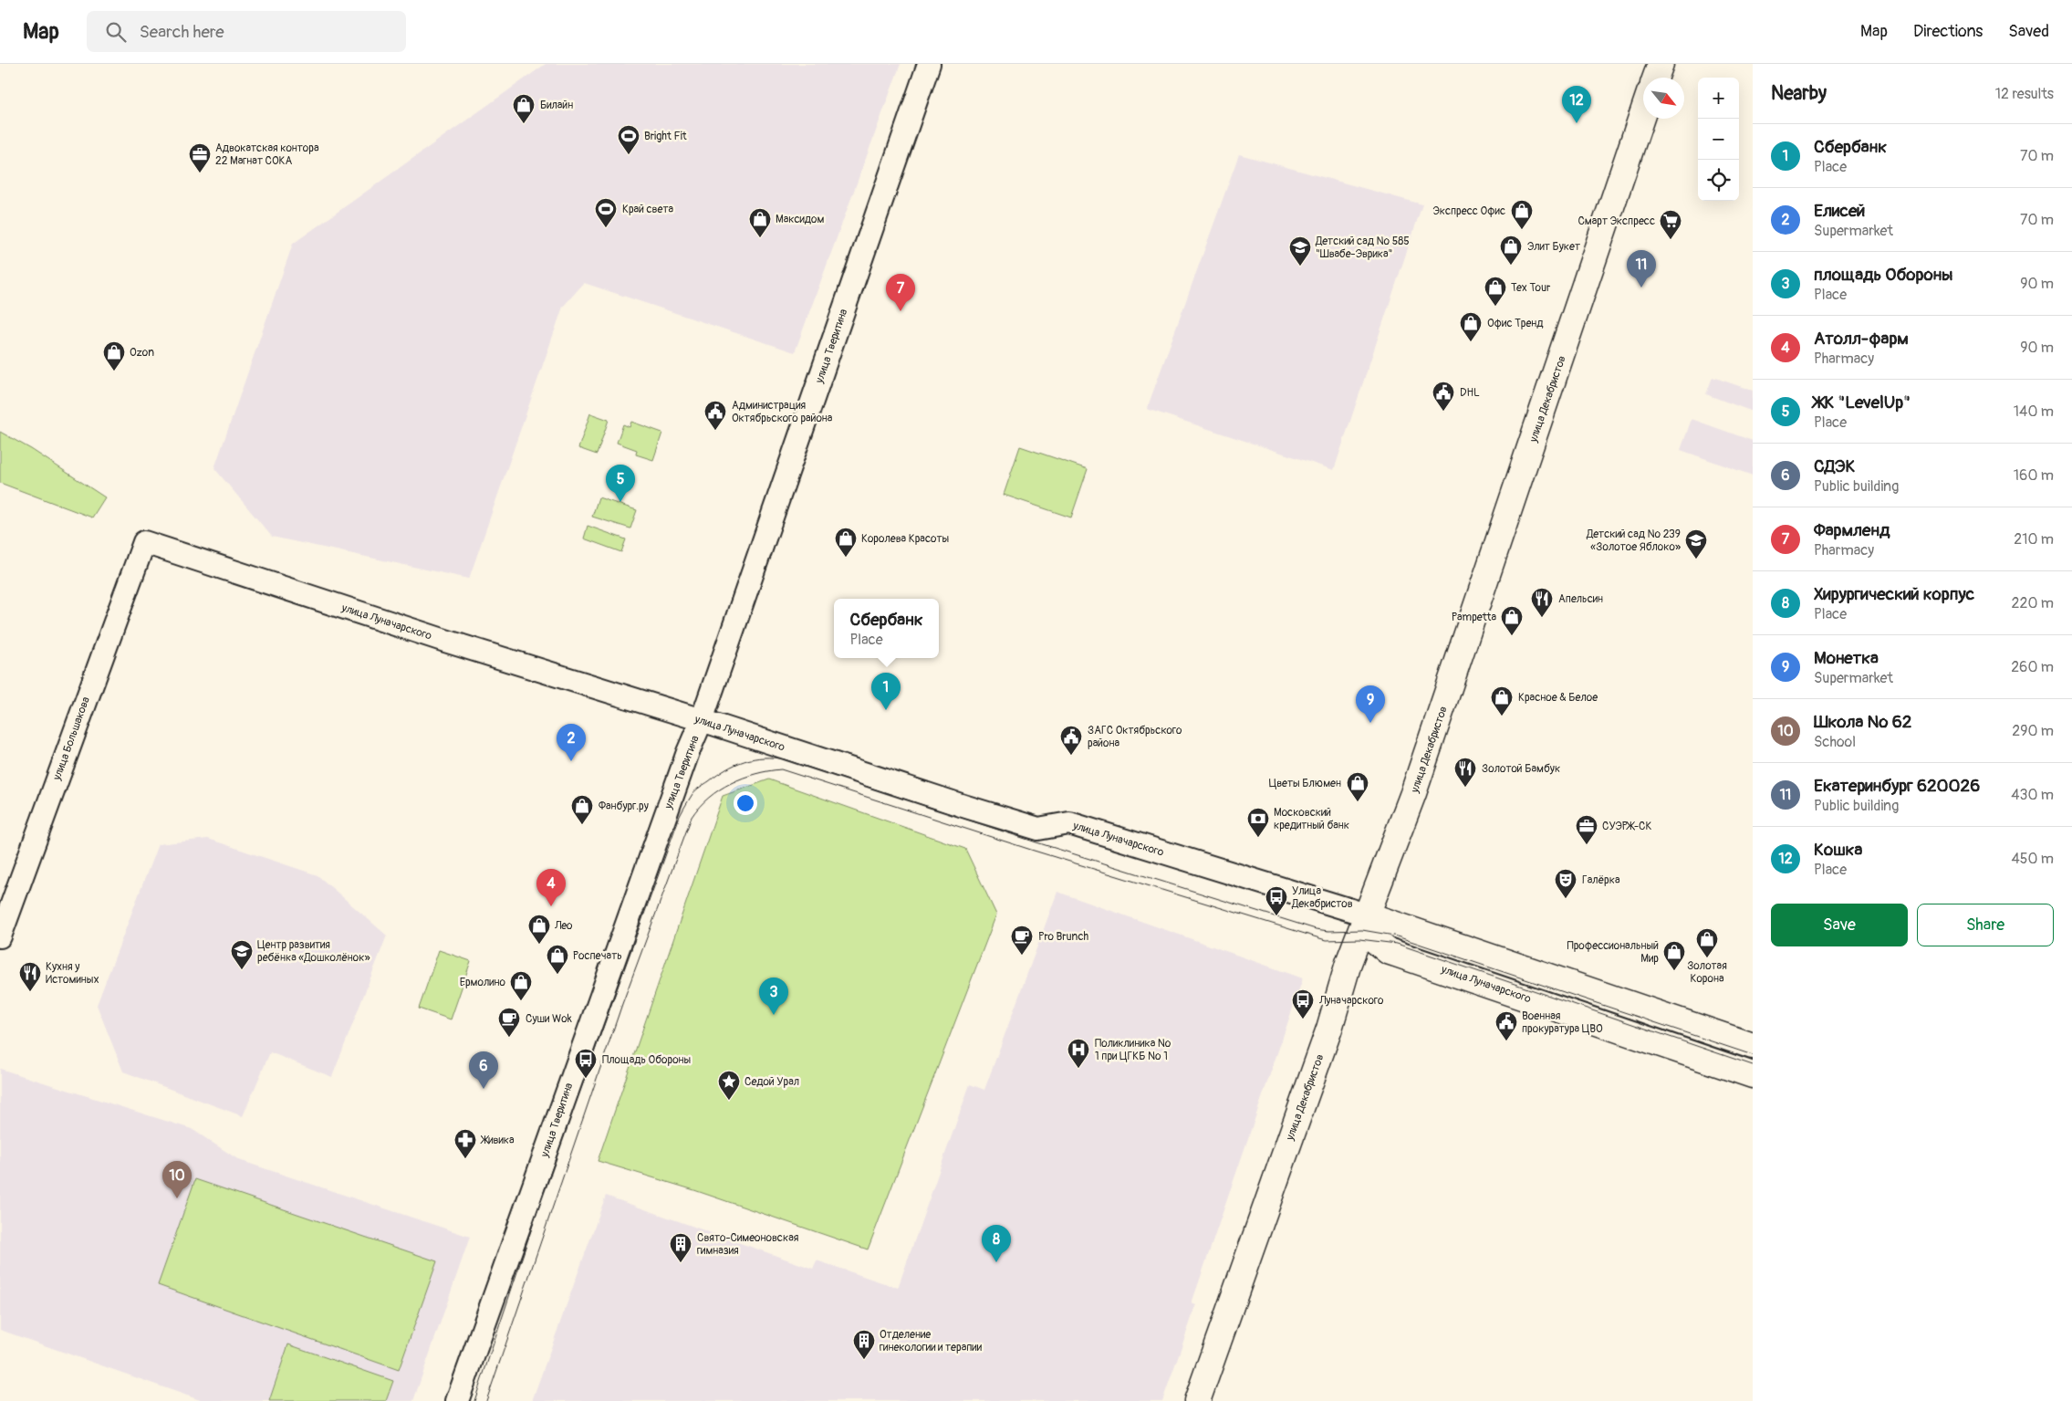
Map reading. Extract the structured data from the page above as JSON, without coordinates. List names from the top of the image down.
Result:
{
  "streets": {
    "main road": ["улица Декабристов", "улица Луначарского"],
    "street": ["улица Тверитина", "улица Большакова"]
  },
  "crossings": [
    ["улица Тверитина", "улица Луначарского"],
    ["улица Декабристов", "улица Луначарского"],
    ["улица Луначарского", "улица Большакова"]
  ],
  "places": {
    "shop": [
      "Билайн",
      "Экспресс Офис",
      "Максидом",
      "Элит Букет",
      "Tex Tour",
      "Офис Тренд",
      "Ozon",
      "Королева Красоты",
      "Pampetta",
      "Красное & Белое",
      "Цветы Блюмен",
      "Фанбург.ру",
      "Лео",
      "Золотая Корона",
      "Профессиональный Мир",
      "Роспечать",
      "Ермолино"
    ],
    "sports": ["Bright Fit", "Край света"],
    "office": ["Адвокатская контора 22 Магнат СОКА", "СУЭРЖ-СК"],
    "supermarket": ["Смарт Экспресс"],
    "school or university": ["Детский сад № 585 \"Швабе-Эврика\"", "Детский сад № 239 «Золотое Яблоко»", "Центр развития ребёнка «Дошколёнок»"],
    "public building": [
      "DHL",
      "Администрация Октябрьского района",
      "ЗАГС Октябрьского района",
      "Военная прокуратура ЦВО"
    ],
    "restaurant": ["Апельсин", "Золотой Бамбук", "Кухня у Истоминых"],
    "bank": ["Московский кредитный банк"],
    "theatre": ["Галёрка"],
    "bus stop": ["Улица Декабристов", "Луначарского", "Площадь Обороны"],
    "cafe": ["Pro Brunch", "Суши Wok"],
    "hospital": ["Поликлиника № 1 при ЦГКБ № 1"],
    "place": ["Седой Урал"],
    "pharmacy": ["Живика"],
    "building": ["Свято-Симеоновская гимназия", "Отделение гинекологии и терапии"]
  },
  "north": "bottom right",
  "page": {
    "header": "Map",
    "search": "Search here",
    "nav": ["Map", "Directions", "Saved"],
    "heading": ["Nearby", "12 results"],
    "map_buttons": ["+", "−"],
    "pins": [
      "12",
      "11",
      "7",
      "5",
      "1",
      "9",
      "2",
      "4",
      "3",
      "6",
      "10",
      "8"
    ],
    "list": [
      {
        "mark": "1",
        "name": "Сбербанк",
        "note": "Place",
        "value": "70 m"
      },
      {
        "mark": "2",
        "name": "Елисей",
        "note": "Supermarket",
        "value": "70 m"
      },
      {
        "mark": "3",
        "name": "площадь Обороны",
        "note": "Place",
        "value": "90 m"
      },
      {
        "mark": "4",
        "name": "Атолл-фарм",
        "note": "Pharmacy",
        "value": "90 m"
      },
      {
        "mark": "5",
        "name": "ЖК \"LevelUp\"",
        "note": "Place",
        "value": "140 m"
      },
      {
        "mark": "6",
        "name": "СДЭК",
        "note": "Public building",
        "value": "160 m"
      },
      {
        "mark": "7",
        "name": "Фармленд",
        "note": "Pharmacy",
        "value": "210 m"
      },
      {
        "mark": "8",
        "name": "Хирургический корпус",
        "note": "Place",
        "value": "220 m"
      },
      {
        "mark": "9",
        "name": "Монетка",
        "note": "Supermarket",
        "value": "260 m"
      },
      {
        "mark": "10",
        "name": "Школа № 62",
        "note": "School",
        "value": "290 m"
      },
      {
        "mark": "11",
        "name": "Екатеринбург 620026",
        "note": "Public building",
        "value": "430 m"
      },
      {
        "mark": "12",
        "name": "Кошка",
        "note": "Place",
        "value": "450 m"
      }
    ],
    "popup": ["Сбербанк", "Place"],
    "buttons": ["Save", "Share"]
  }
}
